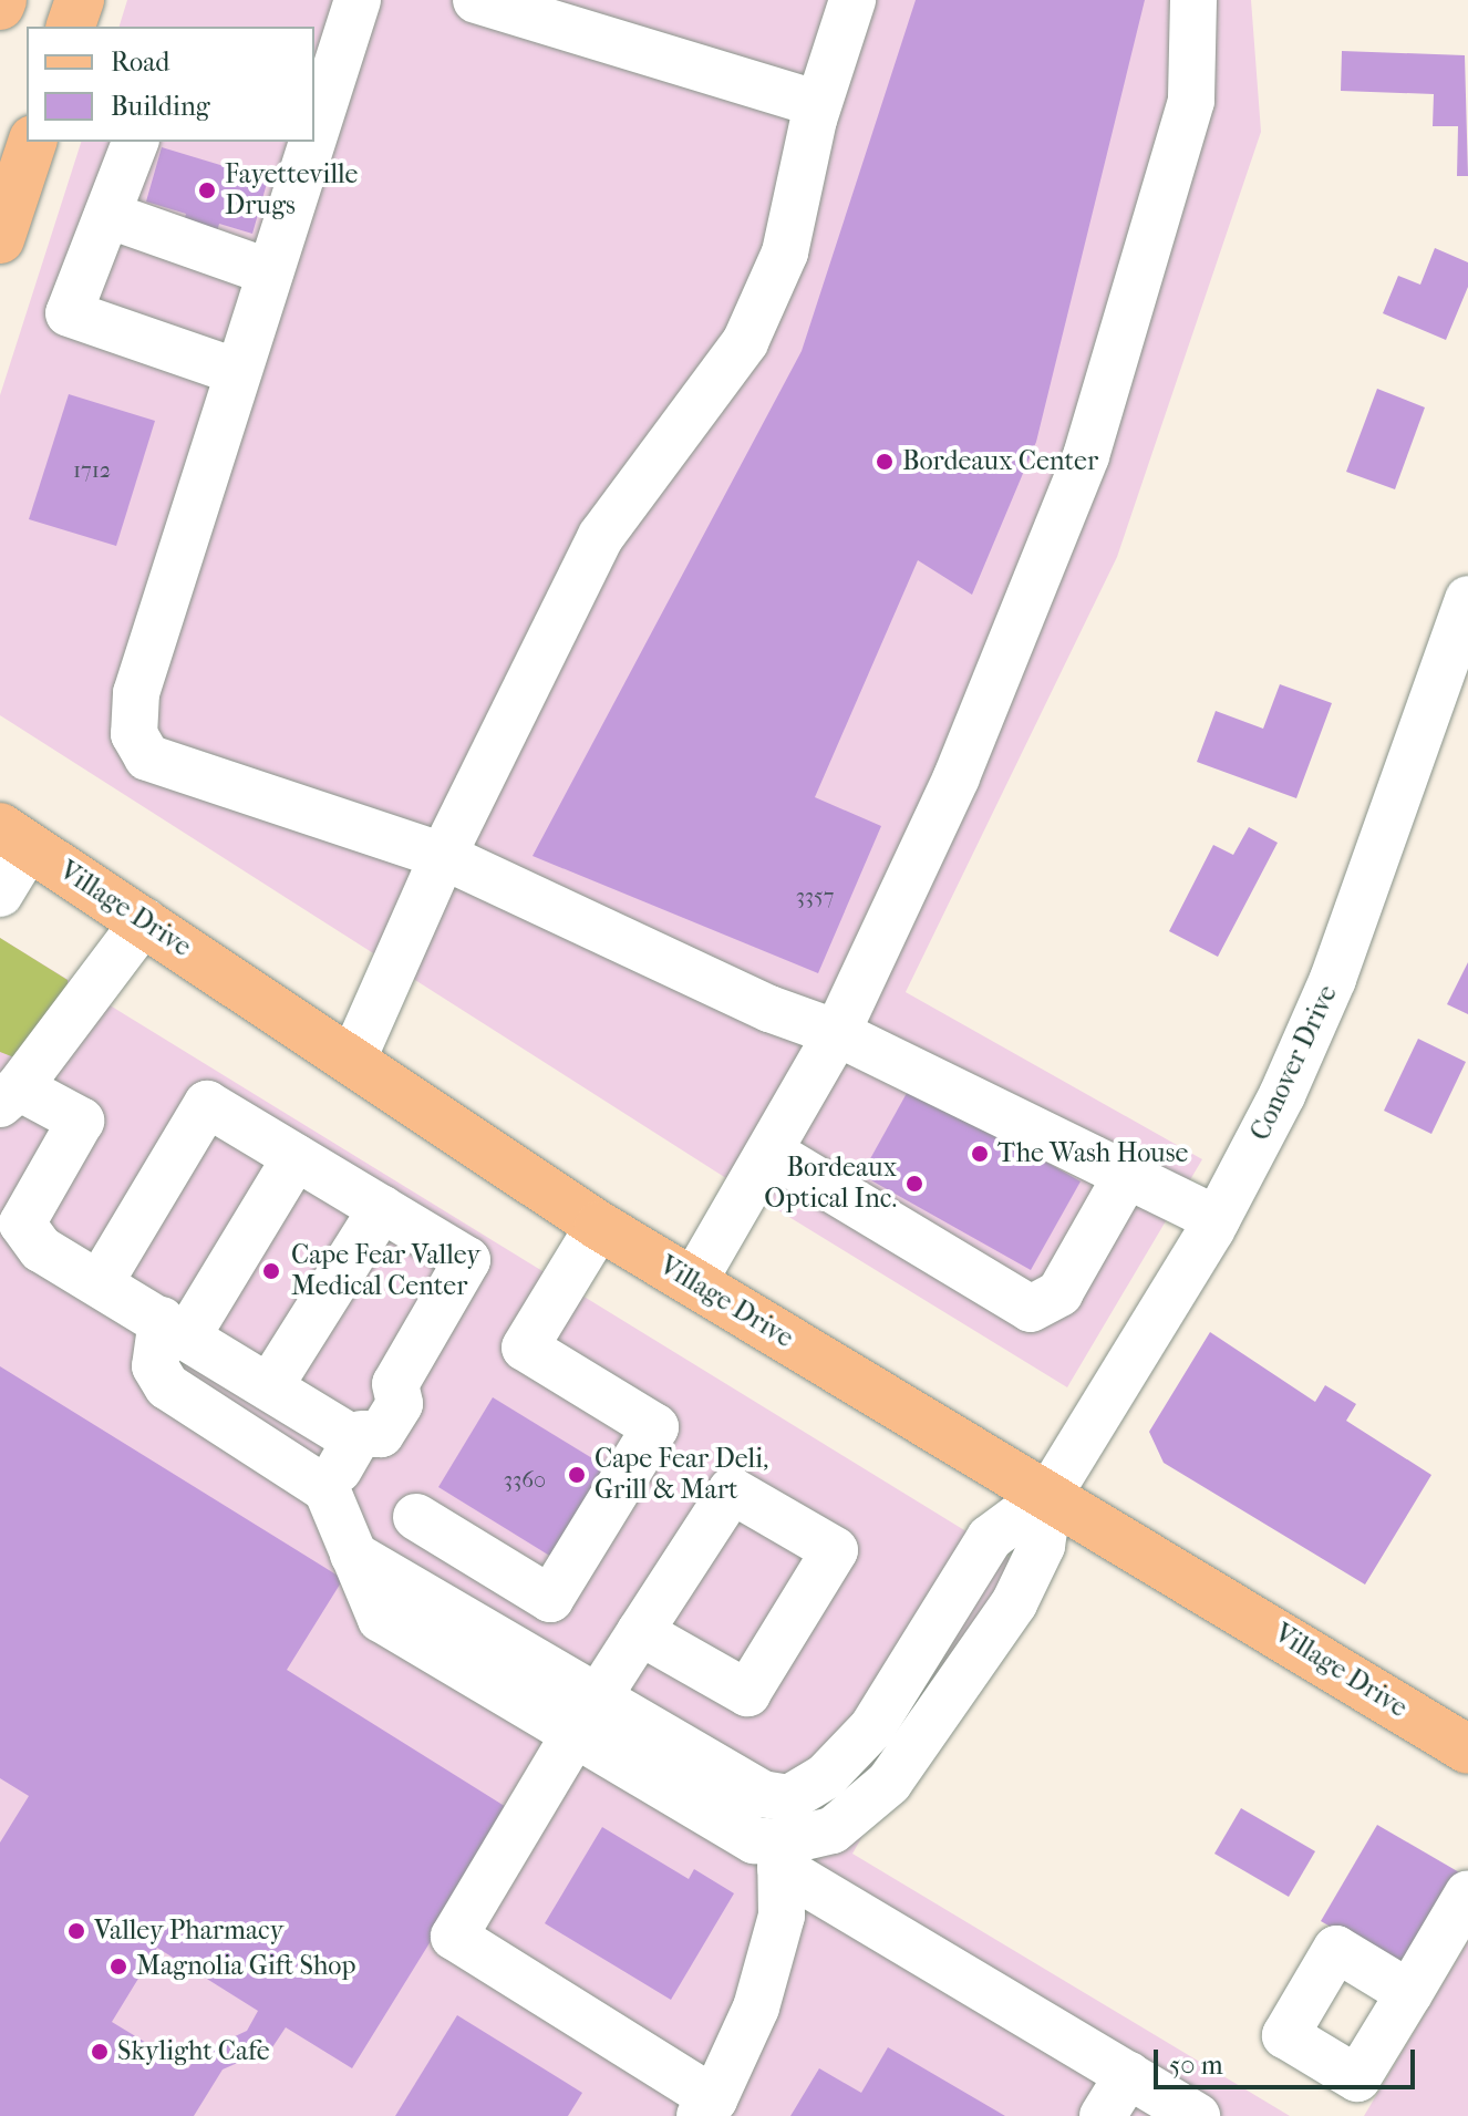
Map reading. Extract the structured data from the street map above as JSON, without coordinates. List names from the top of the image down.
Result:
{
  "streets": {
    "main road": ["Village Drive"],
    "street": ["Conover Drive"]
  },
  "crossings": [
    ["Village Drive", "Conover Drive"]
  ],
  "places": [
    "Fayetteville Drugs",
    "Bordeaux Center",
    "The Wash House",
    "Bordeaux Optical Inc.",
    "Cape Fear Valley Medical Center",
    "Cape Fear Deli, Grill & Mart",
    "Valley Pharmacy",
    "Magnolia Gift Shop",
    "Skylight Cafe"
  ],
  "house_numbers": ["1712", "3357", "3360"],
  "legend": ["Road", "Building"],
  "scale_bar": "50 m"
}
